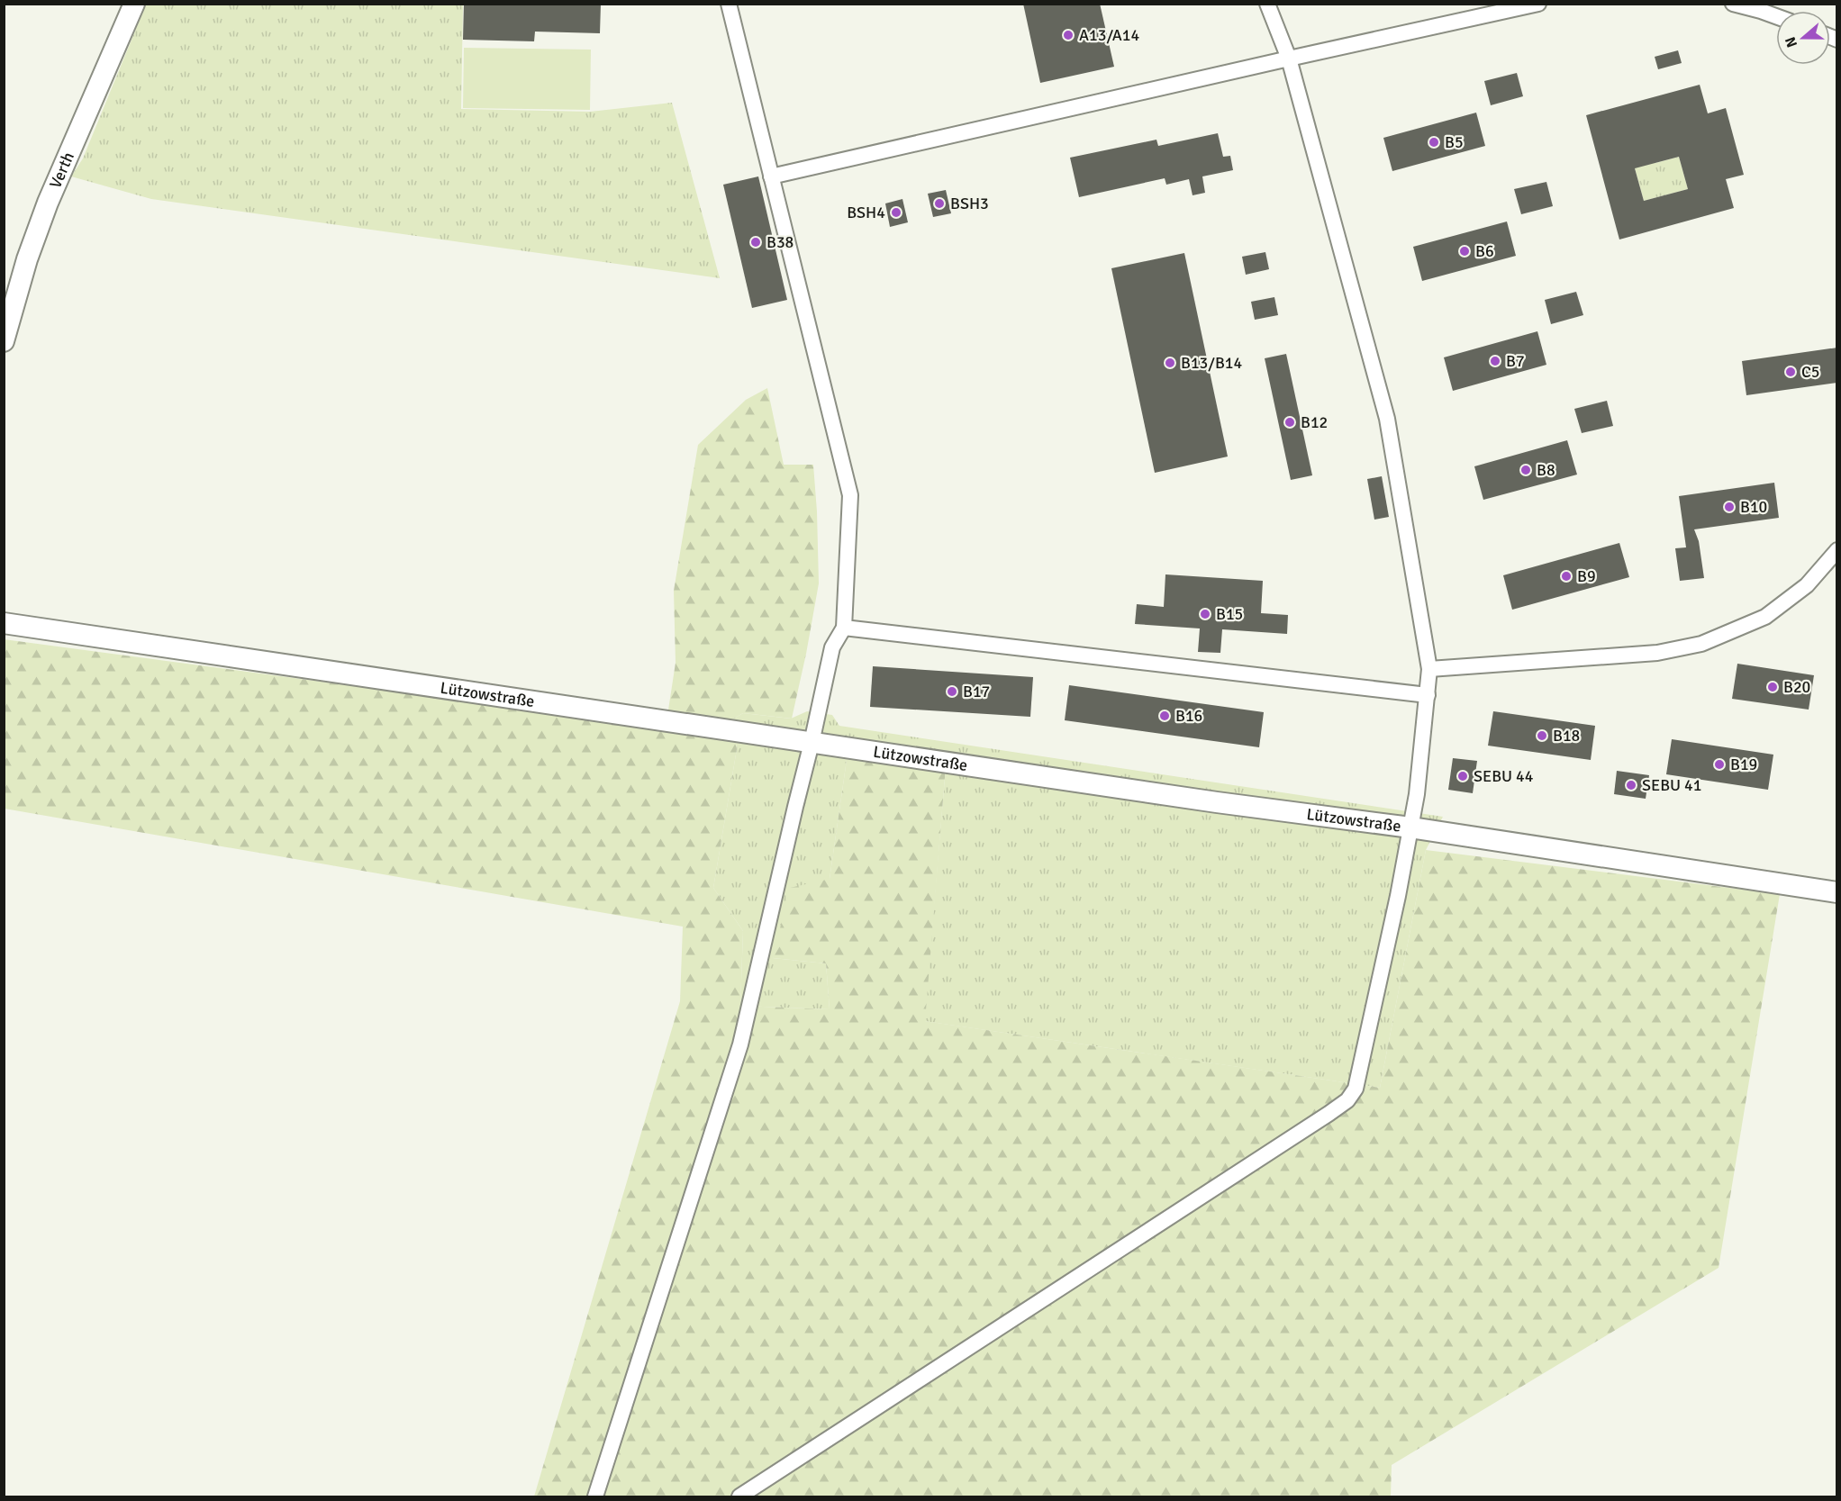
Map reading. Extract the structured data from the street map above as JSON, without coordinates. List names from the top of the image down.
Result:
{
  "streets": {
    "street": ["Verth", "Lützowstraße"]
  },
  "places": [
    "A13/A14",
    "B5",
    "BSH3",
    "BSH4",
    "B38",
    "B6",
    "B7",
    "B13/B14",
    "C5",
    "B12",
    "B8",
    "B10",
    "B9",
    "B15",
    "B20",
    "B17",
    "B16",
    "B18",
    "B19",
    "SEBU 44",
    "SEBU 41"
  ],
  "north": "left"
}
